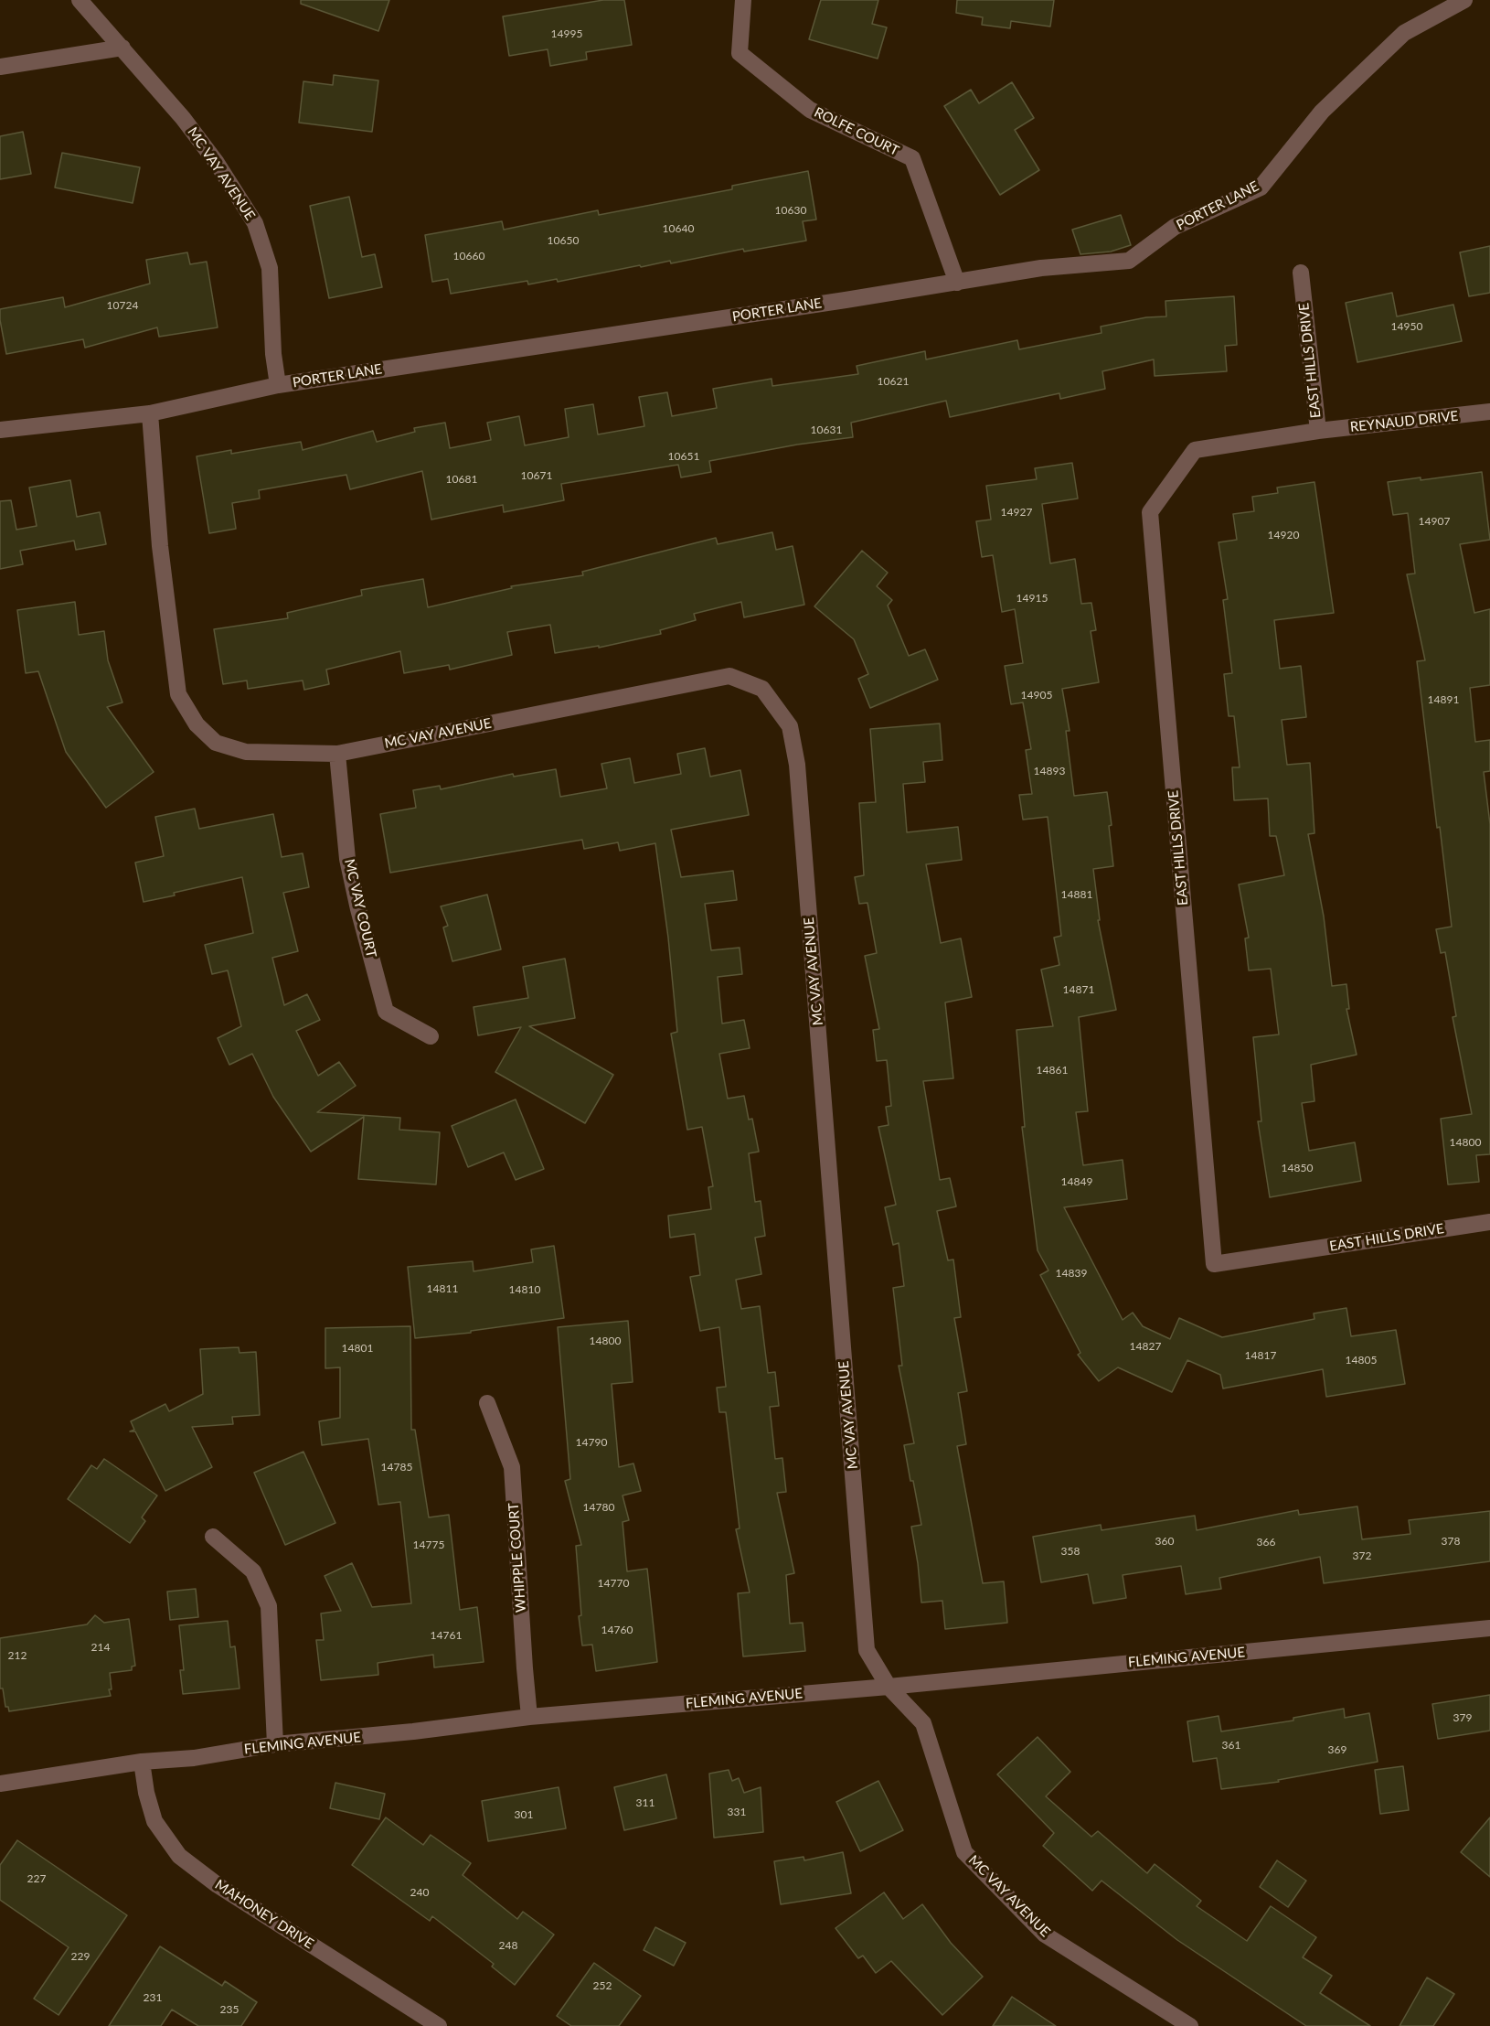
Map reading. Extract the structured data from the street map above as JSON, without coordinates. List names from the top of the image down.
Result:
{
  "streets": {
    "street": [
      "ROLFE COURT",
      "MC VAY AVENUE",
      "PORTER LANE",
      "EAST HILLS DRIVE",
      "REYNAUD DRIVE",
      "MC VAY COURT",
      "WHIPPLE COURT",
      "FLEMING AVENUE",
      "MAHONEY DRIVE"
    ]
  },
  "crossings": [
    ["ROLFE COURT", "PORTER LANE"],
    ["MC VAY AVENUE", "PORTER LANE"],
    ["MC VAY AVENUE", "MC VAY COURT"],
    ["MC VAY AVENUE", "FLEMING AVENUE"],
    ["EAST HILLS DRIVE", "REYNAUD DRIVE"],
    ["WHIPPLE COURT", "FLEMING AVENUE"],
    ["FLEMING AVENUE", "MAHONEY DRIVE"]
  ],
  "house_numbers": [
    "14995",
    "10630",
    "10640",
    "10650",
    "10660",
    "10724",
    "14950",
    "10621",
    "10631",
    "10651",
    "10671",
    "10681",
    "14927",
    "14907",
    "14920",
    "14915",
    "14905",
    "14891",
    "14893",
    "14881",
    "14871",
    "14861",
    "14800",
    "14850",
    "14849",
    "14839",
    "14811",
    "14810",
    "14800",
    "14827",
    "14801",
    "14817",
    "14805",
    "14790",
    "14785",
    "14780",
    "360",
    "378",
    "366",
    "14775",
    "358",
    "372",
    "14770",
    "14760",
    "14761",
    "214",
    "212",
    "379",
    "361",
    "369",
    "311",
    "331",
    "301",
    "227",
    "240",
    "248",
    "229",
    "252",
    "231",
    "235"
  ]
}
